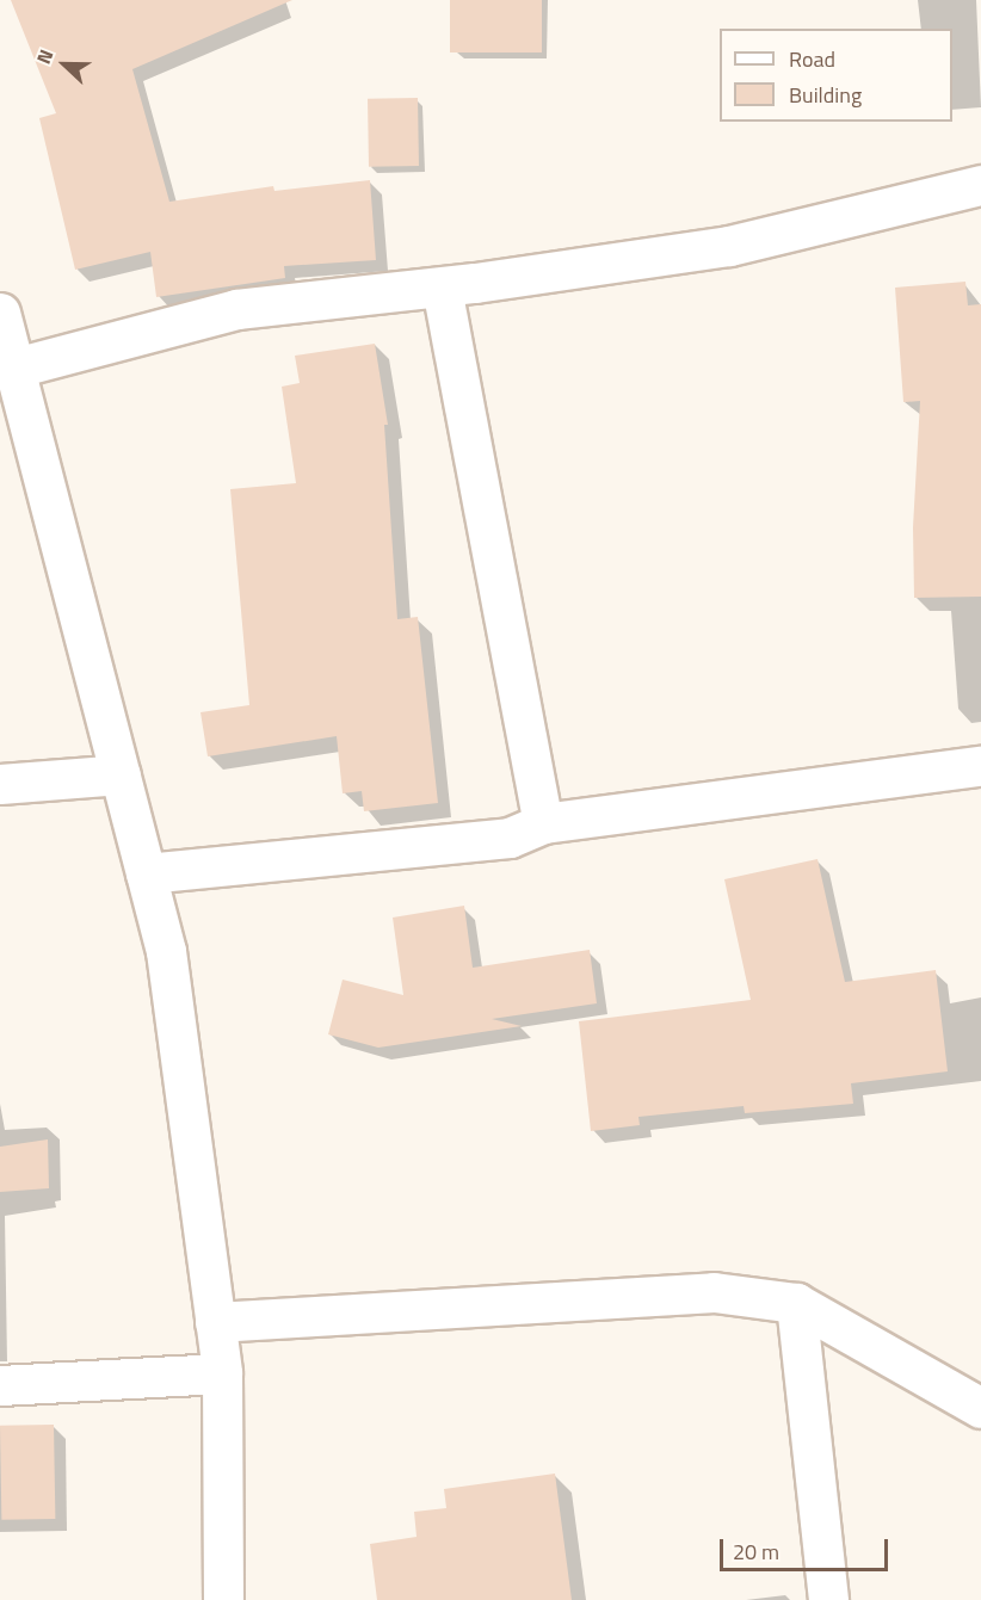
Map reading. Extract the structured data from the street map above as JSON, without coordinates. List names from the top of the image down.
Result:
{
  "legend": ["Road", "Building"],
  "scale_bar": "20 m",
  "north": "left"
}
